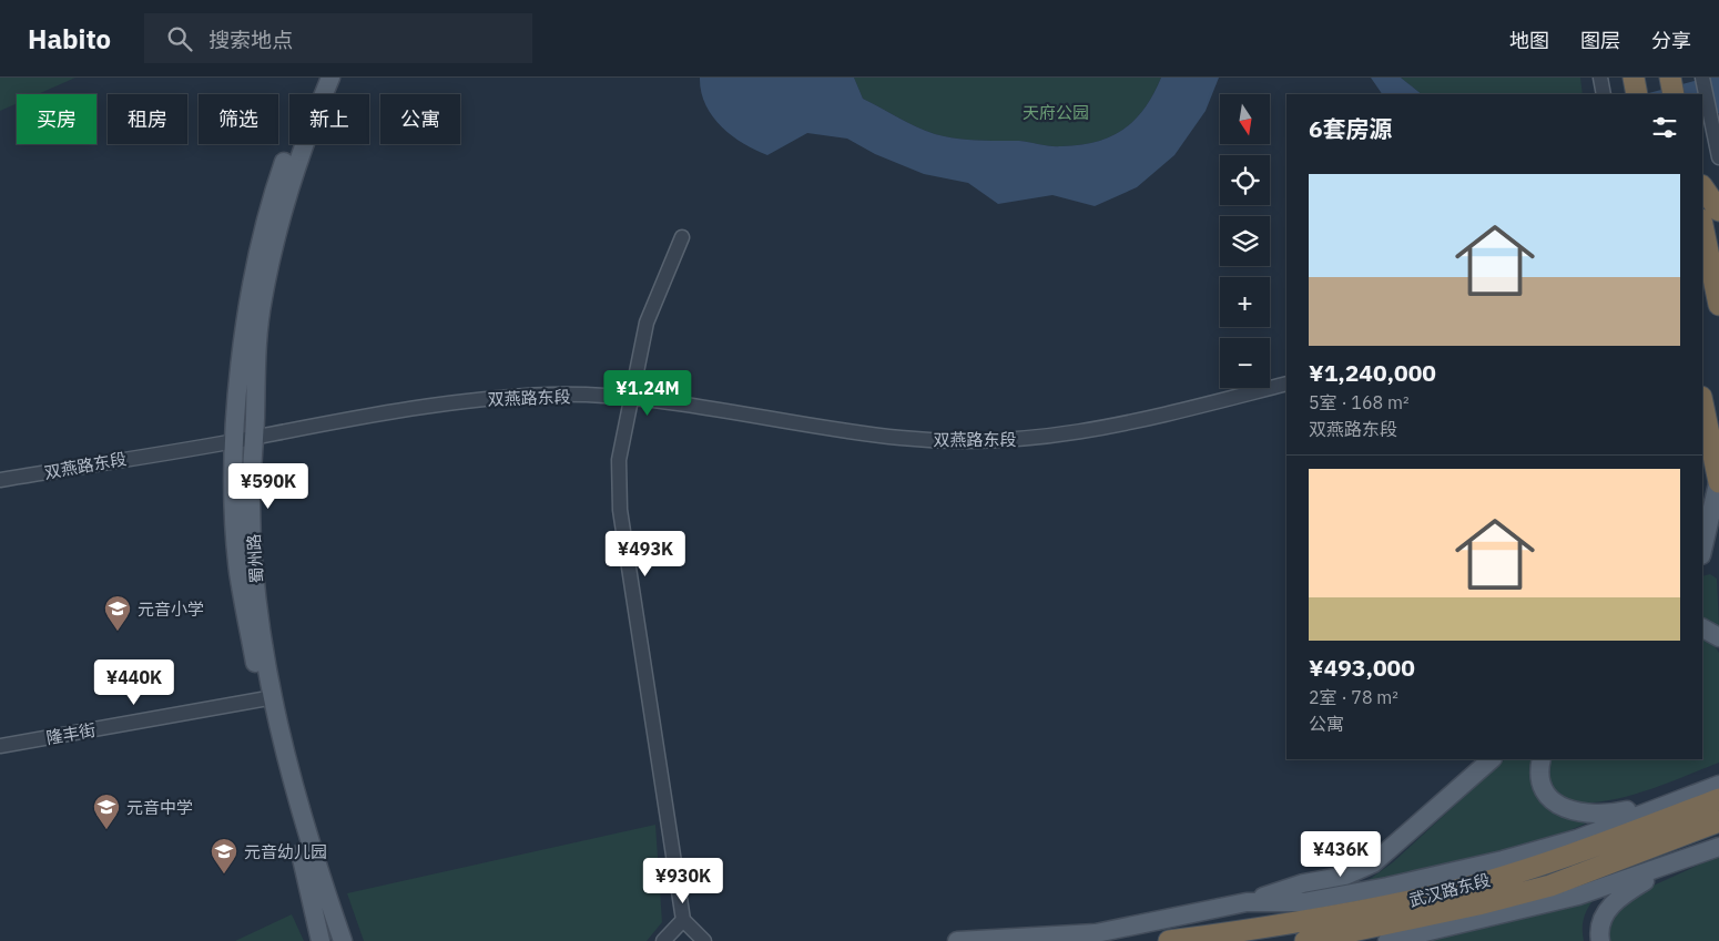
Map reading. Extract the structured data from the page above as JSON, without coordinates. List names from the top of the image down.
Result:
{
  "streets": {
    "highway": ["武汉路东段"],
    "main road": ["蜀州路"],
    "street": ["双燕路东段", "隆丰街"]
  },
  "crossings": [
    ["双燕路东段", "蜀州路"],
    ["蜀州路", "隆丰街"]
  ],
  "parks": ["天府公园"],
  "places": {
    "school or university": ["元音小学", "元音中学", "元音幼儿园"]
  },
  "north": "bottom",
  "page": {
    "header": "Habito",
    "search": "搜索地点",
    "nav": ["地图", "图层", "分享"],
    "map_buttons": ["+", "−"],
    "chip": [
      "买房",
      "租房",
      "筛选",
      "新上",
      "公寓"
    ],
    "heading": "6套房源",
    "list": [
      {
        "name": "¥1,240,000",
        "note": "5室 · 168 m² · 双燕路东段"
      },
      {
        "name": "¥493,000",
        "note": "2室 · 78 m² · 公寓"
      }
    ],
    "price": [
      "¥1.24M",
      "¥590K",
      "¥493K",
      "¥440K",
      "¥436K",
      "¥930K"
    ]
  }
}
